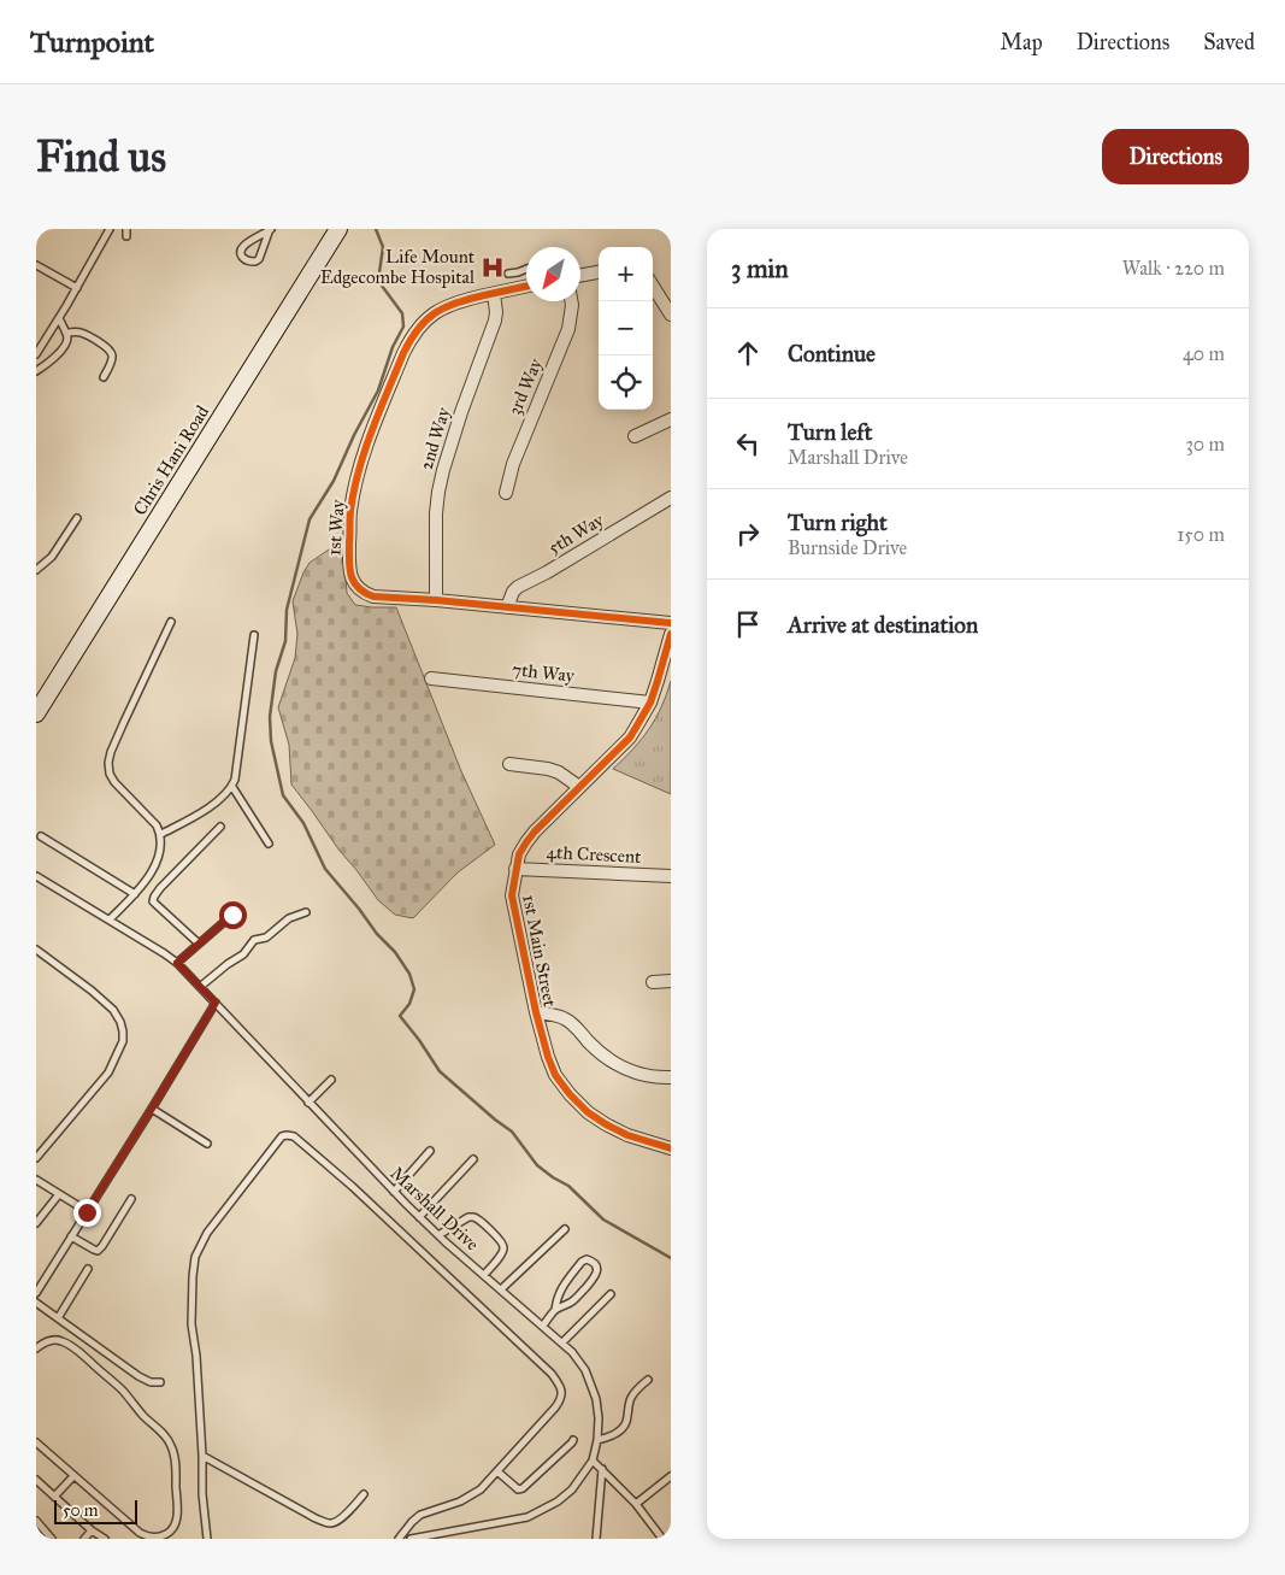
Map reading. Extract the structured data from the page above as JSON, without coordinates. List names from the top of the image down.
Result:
{
  "streets": {
    "main road": ["Chris Hani Road"],
    "street": [
      "3rd Way",
      "2nd Way",
      "1st Way",
      "5th Way",
      "7th Way",
      "4th Crescent",
      "1st Main Street"
    ],
    "lane": ["Marshall Drive"]
  },
  "crossings": [
    ["2nd Way", "1st Way"],
    ["1st Way", "5th Way"],
    ["7th Way", "1st Main Street"],
    ["4th Crescent", "1st Main Street"]
  ],
  "places": {
    "hospital": ["Life Mount Edgecombe Hospital"]
  },
  "scale_bar": "50 m",
  "north": "bottom left",
  "page": {
    "header": "Turnpoint",
    "nav": ["Map", "Directions", "Saved"],
    "buttons": "Directions",
    "title": "Find us",
    "heading": ["3 min", "Walk · 220 m"],
    "map_buttons": ["+", "−"],
    "list": [
      ["Continue", "40 m"],
      ["Turn left", "Marshall Drive", "30 m"],
      ["Turn right", "Burnside Drive", "150 m"],
      "Arrive at destination"
    ],
    "scale": "50 m"
  }
}
